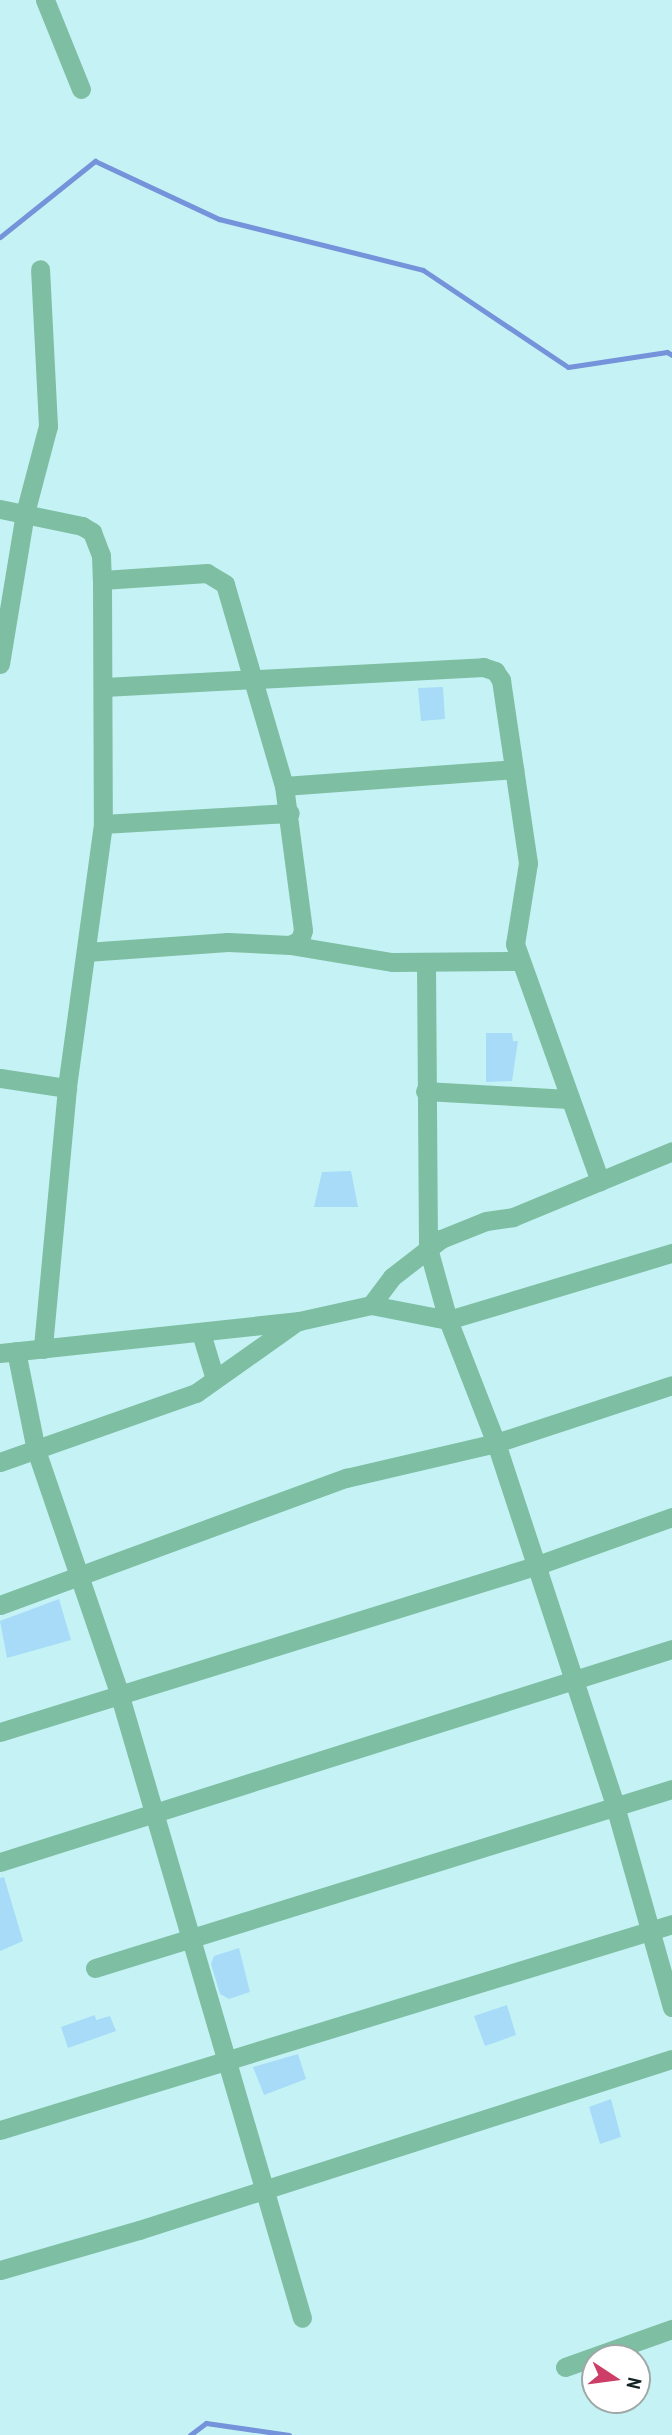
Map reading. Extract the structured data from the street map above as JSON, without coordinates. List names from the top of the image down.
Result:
{
  "north": "right"
}
